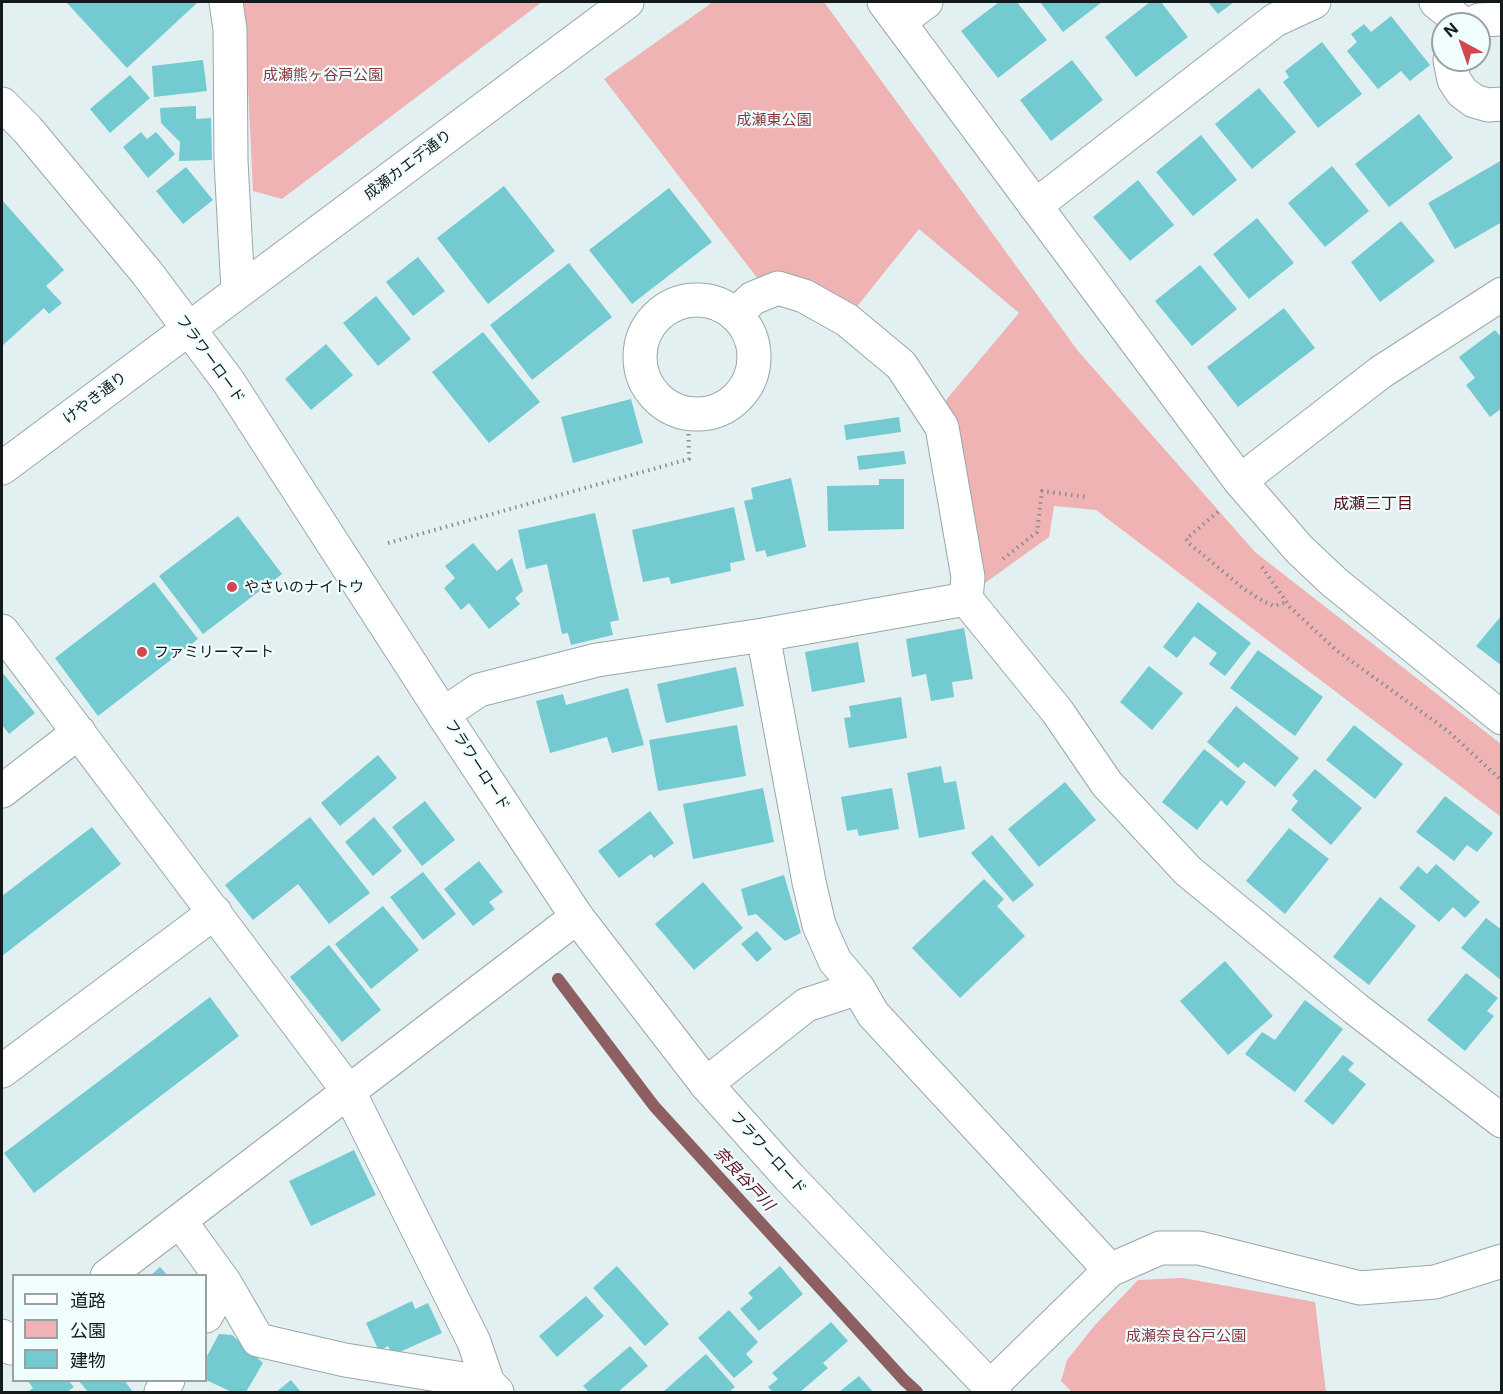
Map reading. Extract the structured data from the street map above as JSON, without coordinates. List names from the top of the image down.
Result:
{
  "streets": {
    "street": ["成瀬カエデ通り", "フラワーロード", "けやき通り"]
  },
  "crossings": [
    ["成瀬カエデ通り", "フラワーロード"],
    ["成瀬カエデ通り", "けやき通り"],
    ["フラワーロード", "けやき通り"]
  ],
  "districts": ["成瀬三丁目"],
  "water": ["奈良谷戸川"],
  "parks": ["成瀬熊ヶ谷戸公園", "成瀬東公園", "成瀬奈良谷戸公園"],
  "places": ["やさいのナイトウ", "ファミリーマート"],
  "legend": ["道路", "公園", "建物"],
  "north": "top left"
}
